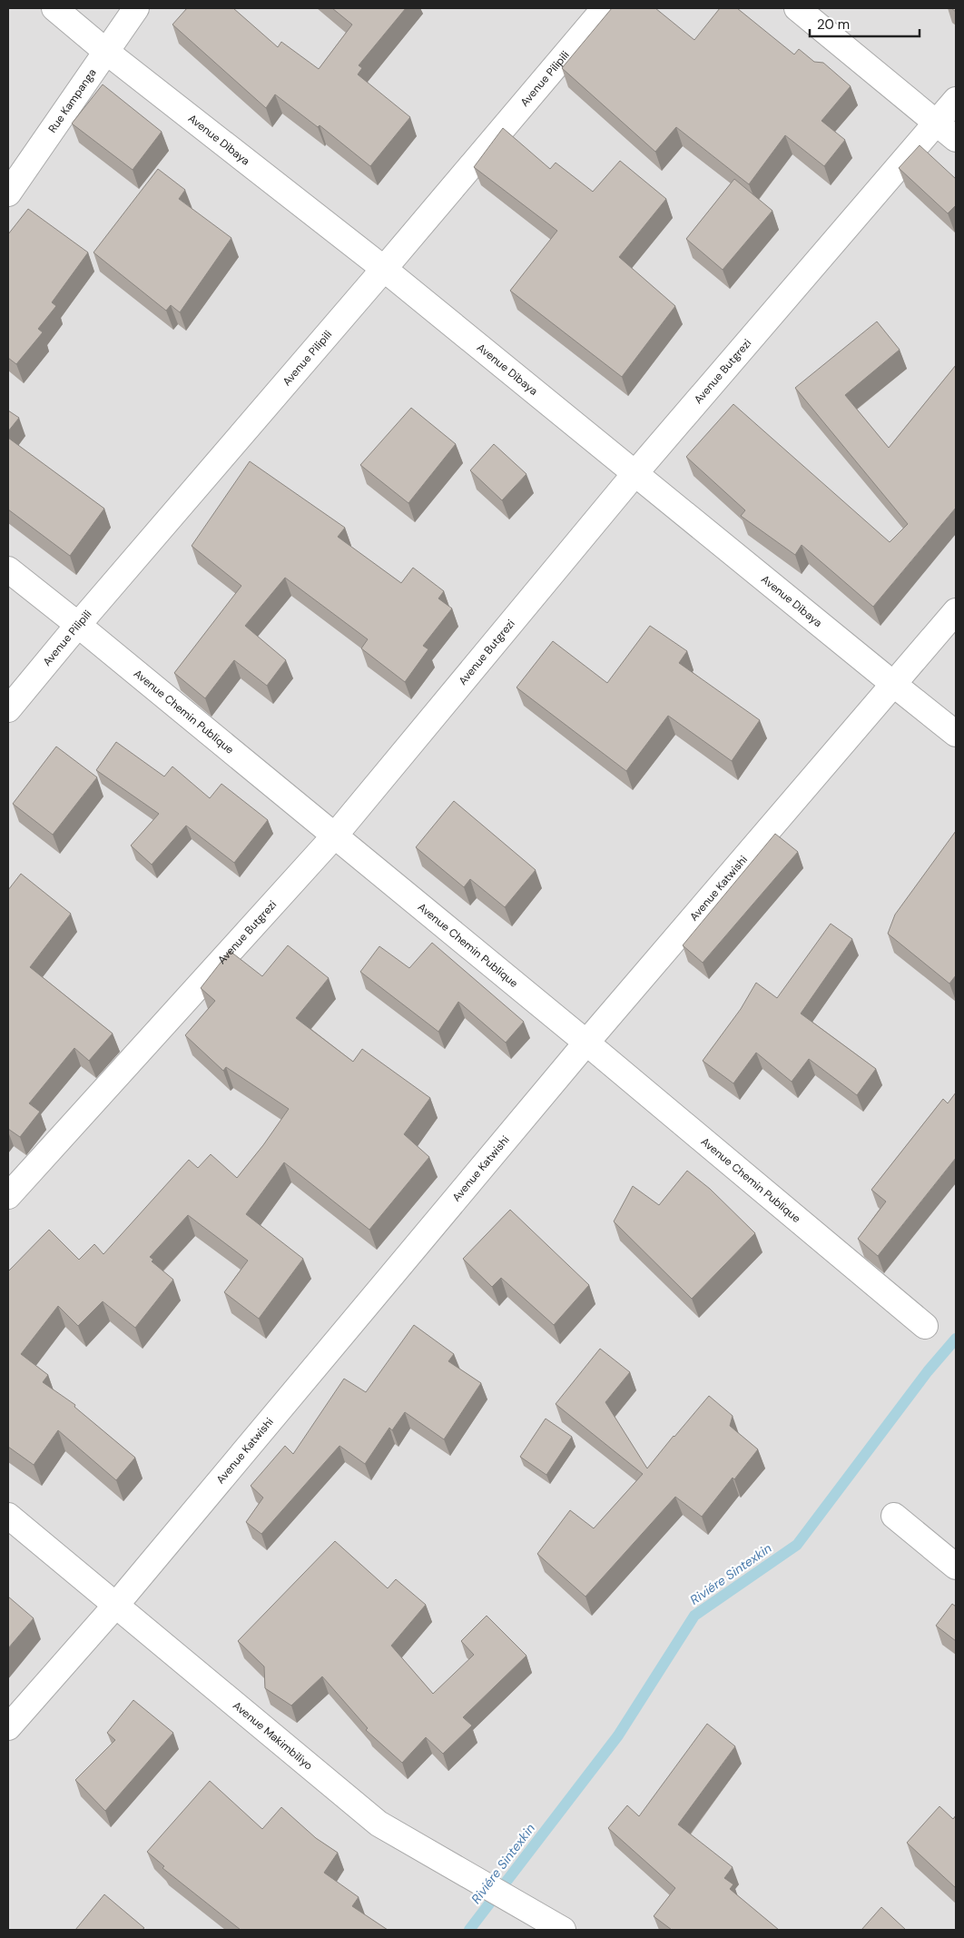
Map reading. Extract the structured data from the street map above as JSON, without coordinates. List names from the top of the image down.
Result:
{
  "streets": {
    "street": [
      "Avenue Pilipili",
      "Rue Kampanga",
      "Avenue Dibaya",
      "Avenue Butgrezi",
      "Avenue Chemin Publique",
      "Avenue Katwishi",
      "Avenue Makimbiliyo"
    ]
  },
  "crossings": [
    ["Avenue Pilipili", "Avenue Dibaya"],
    ["Avenue Pilipili", "Avenue Chemin Publique"],
    ["Rue Kampanga", "Avenue Dibaya"],
    ["Avenue Dibaya", "Avenue Butgrezi"],
    ["Avenue Dibaya", "Avenue Katwishi"],
    ["Avenue Butgrezi", "Avenue Chemin Publique"],
    ["Avenue Chemin Publique", "Avenue Katwishi"],
    ["Avenue Katwishi", "Avenue Makimbiliyo"]
  ],
  "water": ["Riviére Sintexkin"],
  "scale_bar": "20 m"
}
